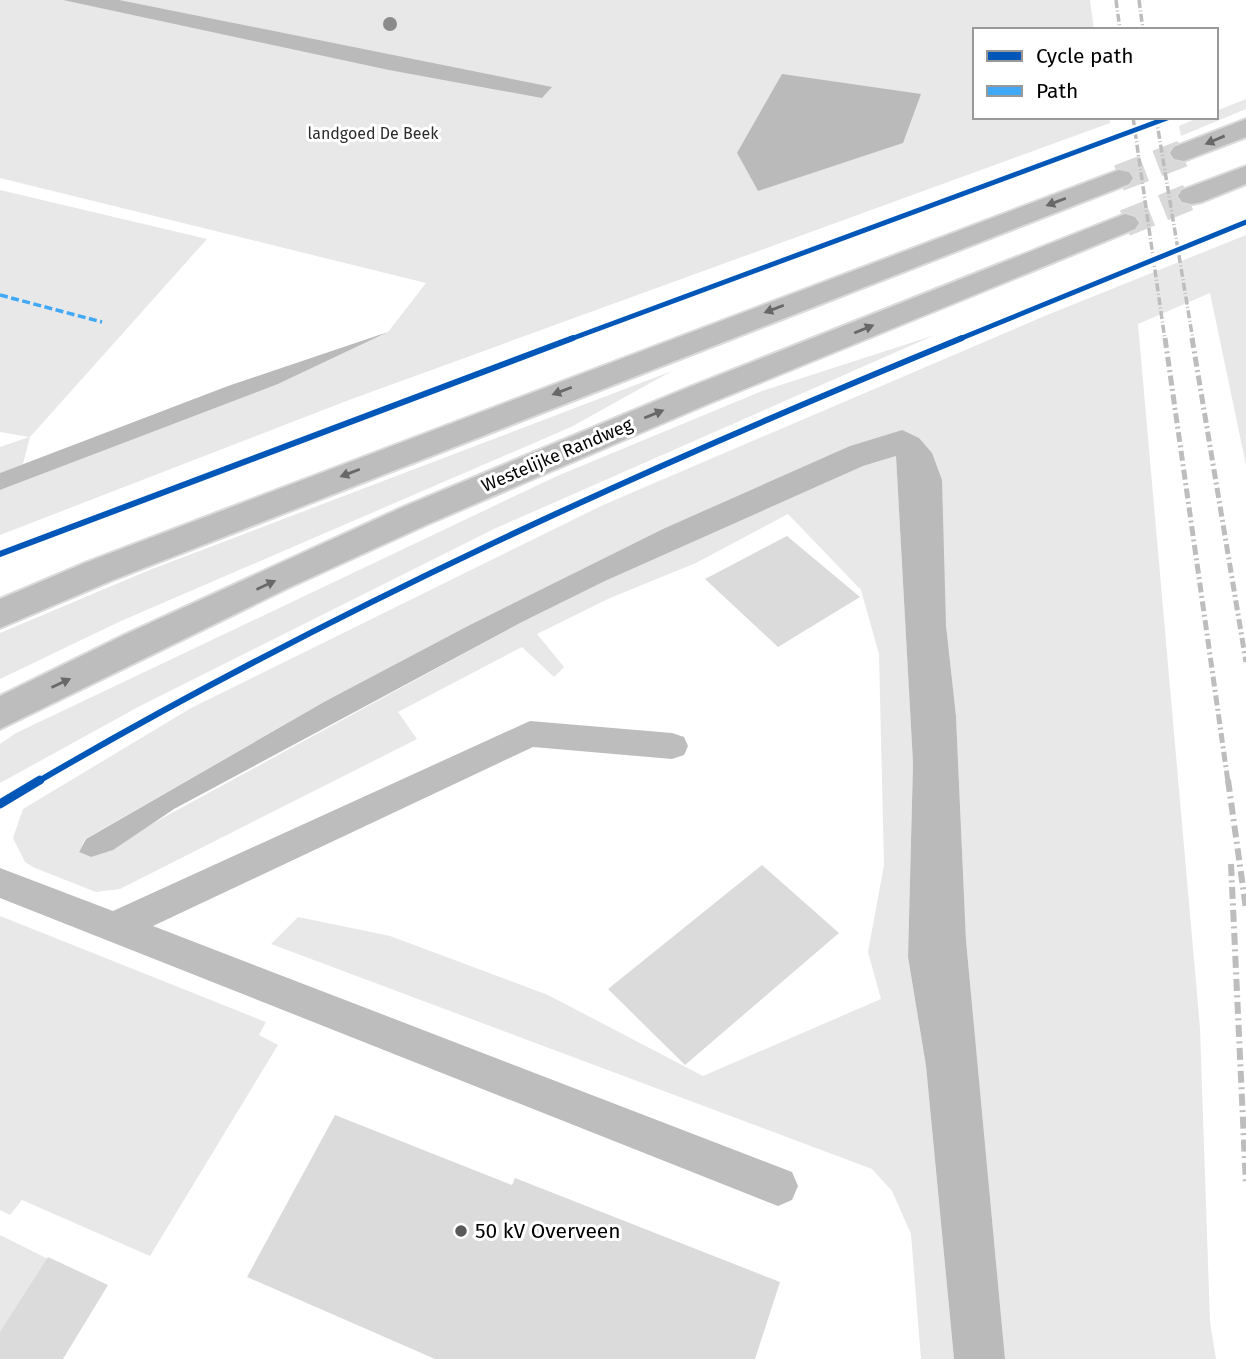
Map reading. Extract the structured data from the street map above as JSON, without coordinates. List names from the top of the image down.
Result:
{
  "streets": {
    "main road": ["Westelijke Randweg"]
  },
  "parks": ["landgoed De Beek"],
  "places": ["50 kV Overveen"],
  "legend": ["Cycle path", "Path"]
}
